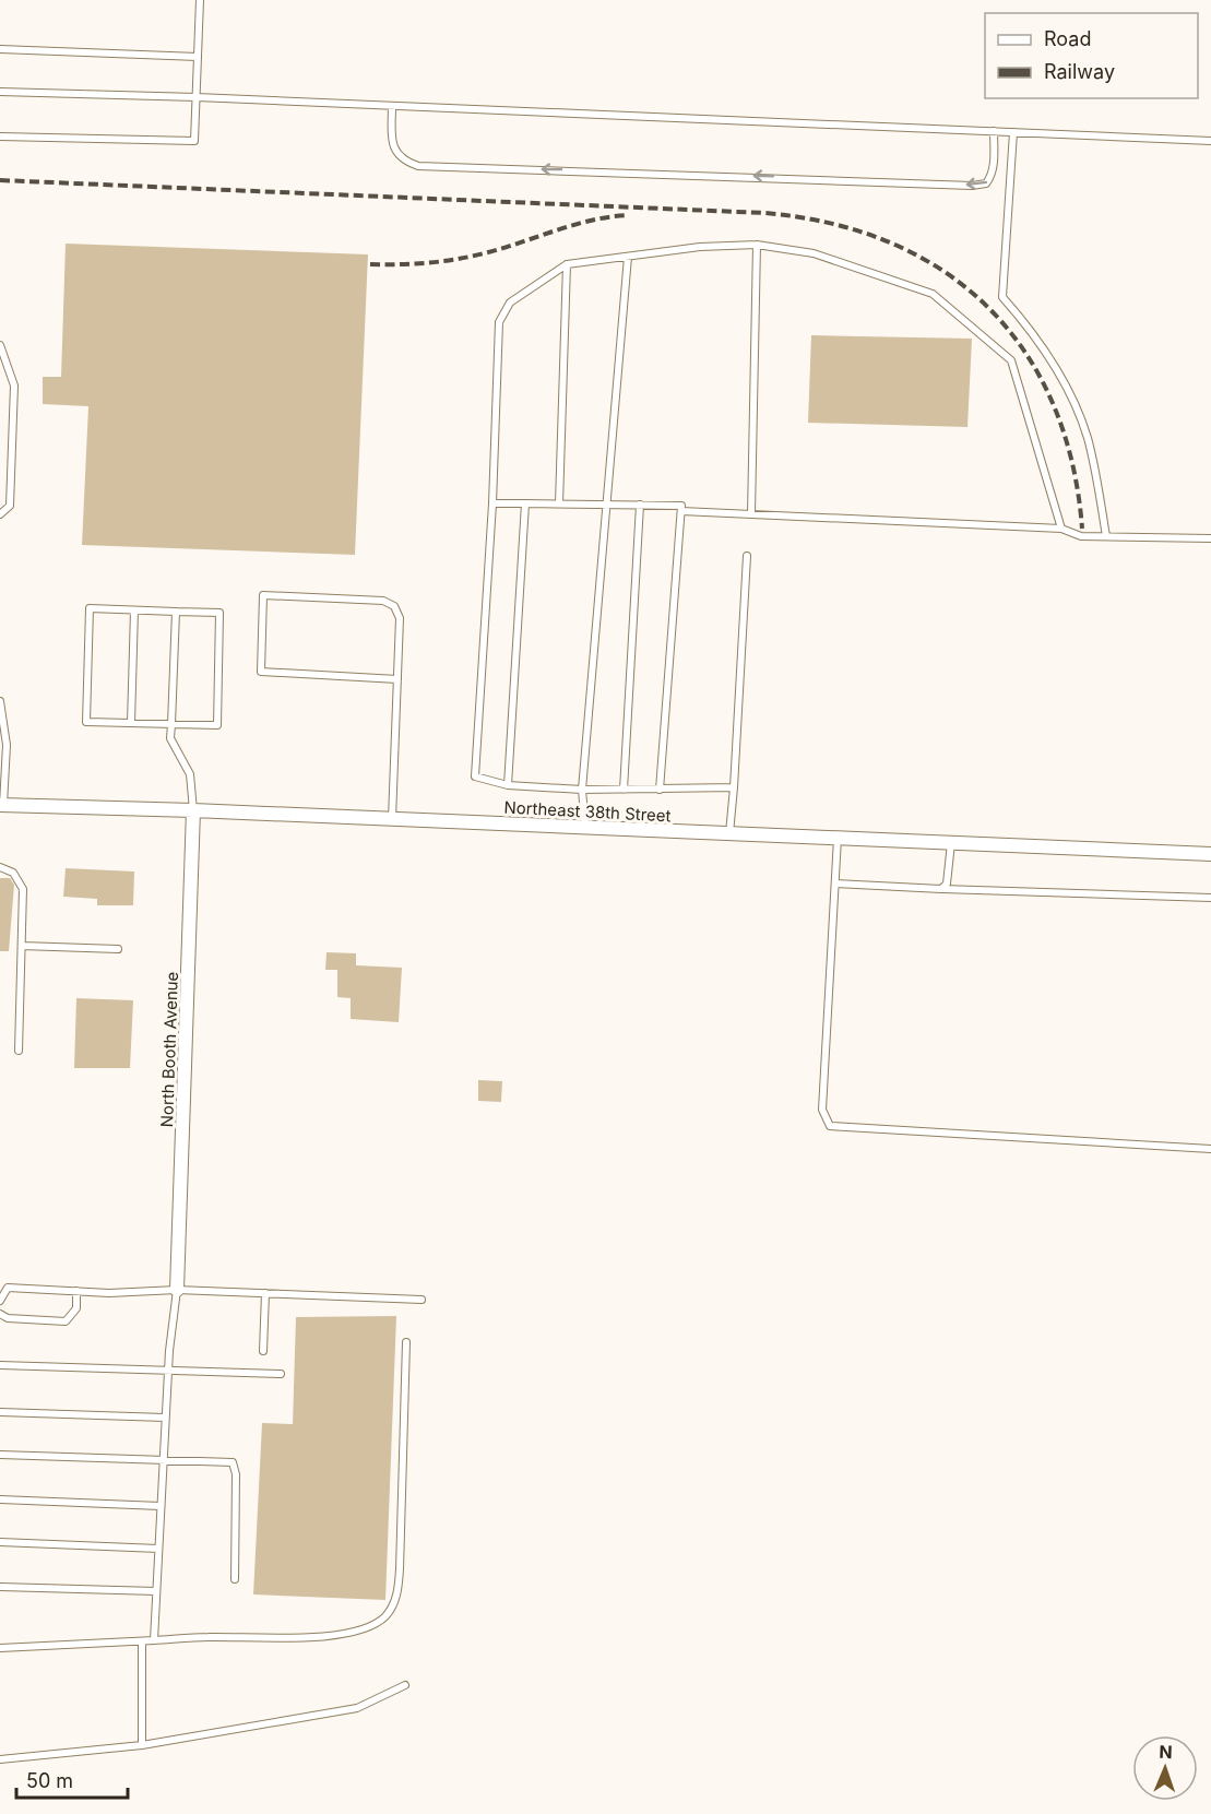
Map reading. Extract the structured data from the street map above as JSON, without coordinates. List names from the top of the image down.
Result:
{
  "streets": {
    "street": ["Northeast 38th Street", "North Booth Avenue"]
  },
  "crossings": [
    ["Northeast 38th Street", "North Booth Avenue"]
  ],
  "legend": ["Road", "Railway"],
  "scale_bar": "50 m",
  "north": "top"
}
